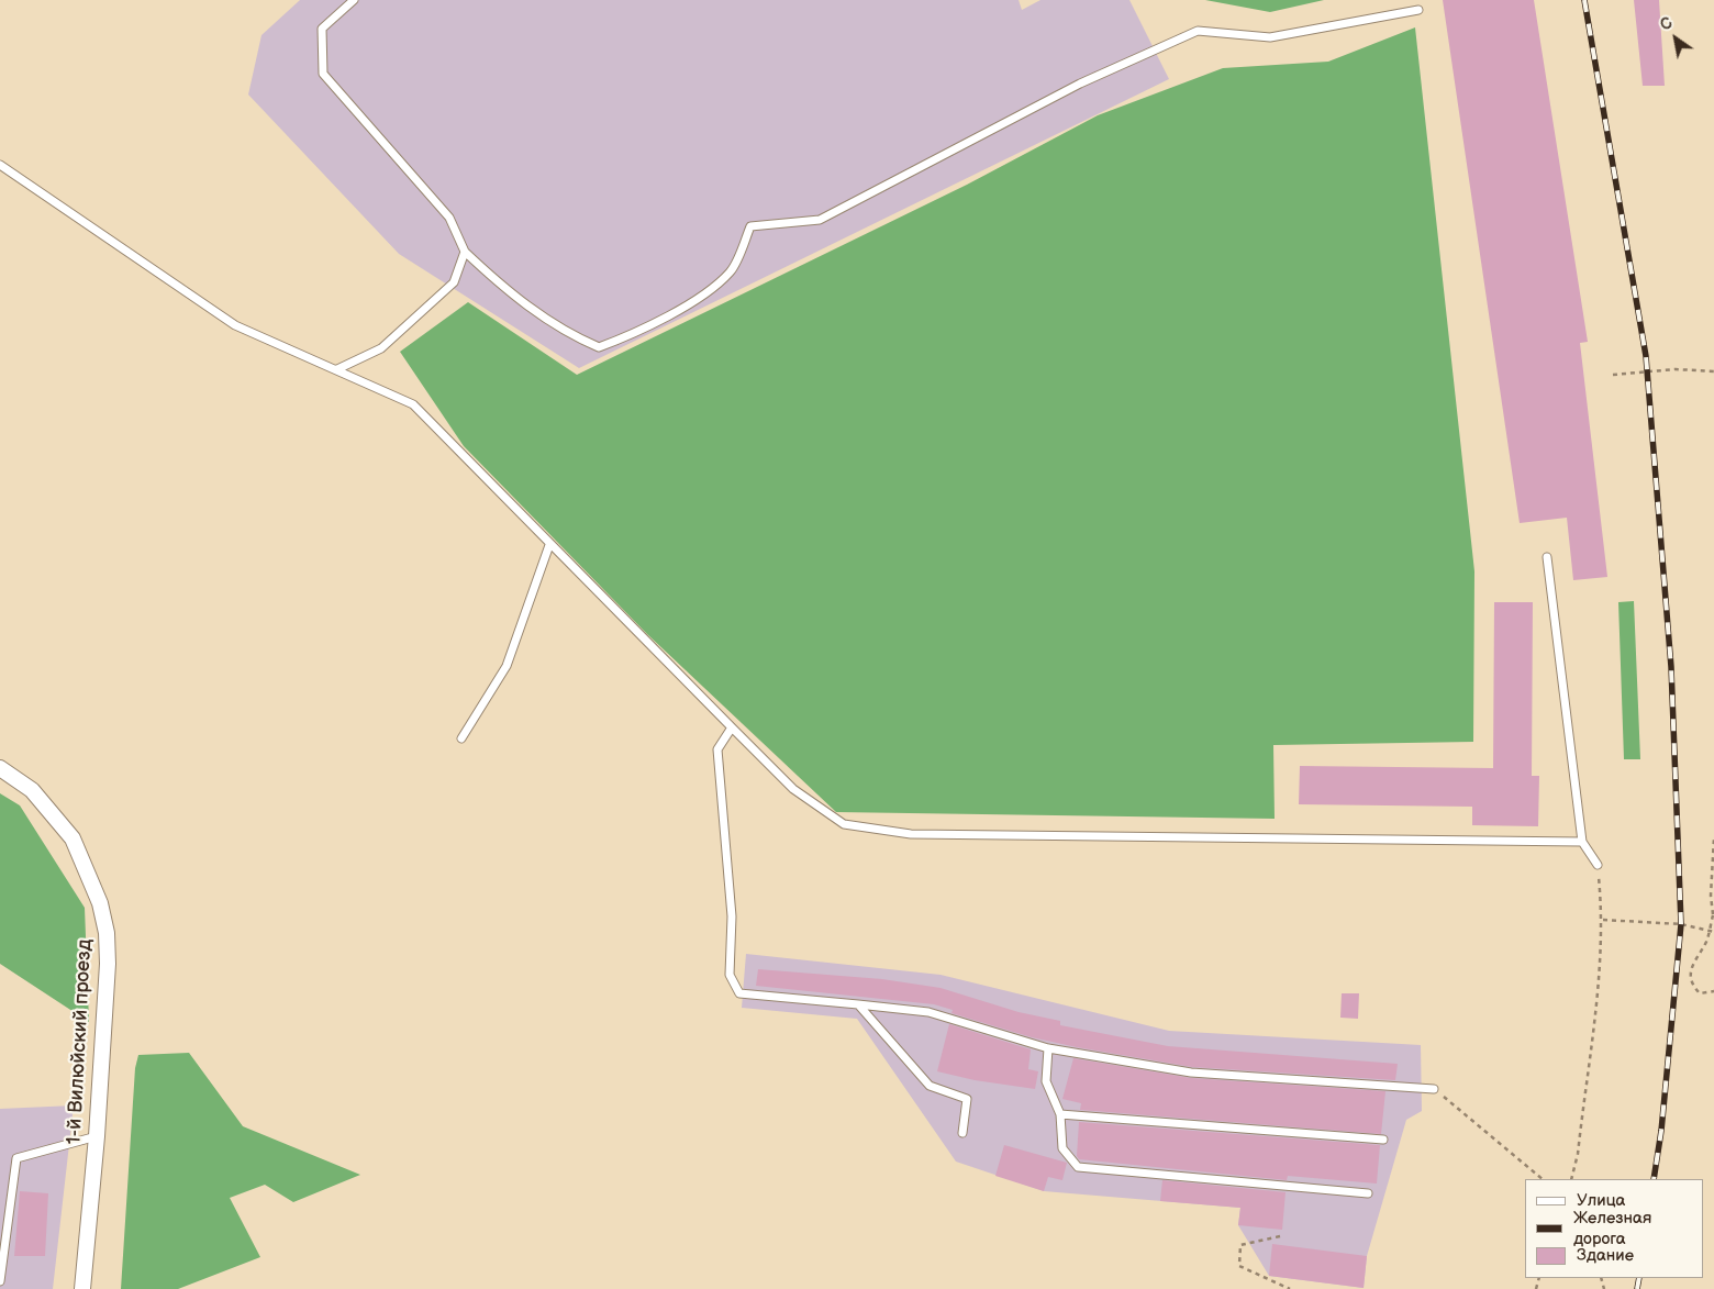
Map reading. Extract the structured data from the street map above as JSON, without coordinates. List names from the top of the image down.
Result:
{
  "streets": {
    "street": ["1-й Вилюйский проезд"]
  },
  "legend": ["Улица", "Железная дорога", "Здание"],
  "north": "top left"
}
